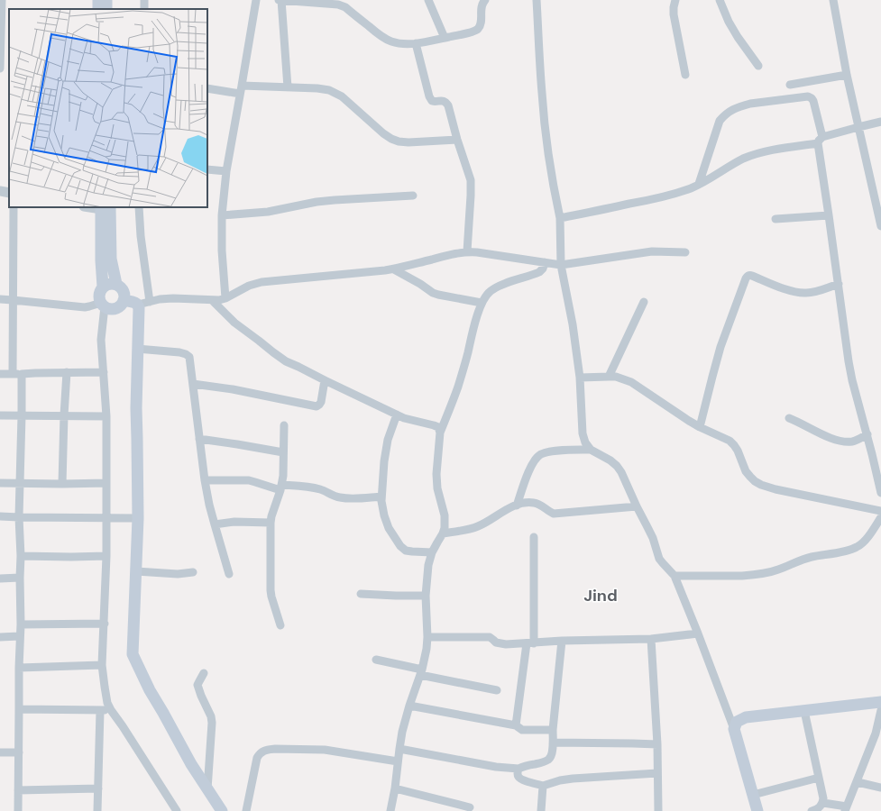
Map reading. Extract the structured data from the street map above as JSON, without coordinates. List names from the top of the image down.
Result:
{
  "districts": ["Jind"]
}
